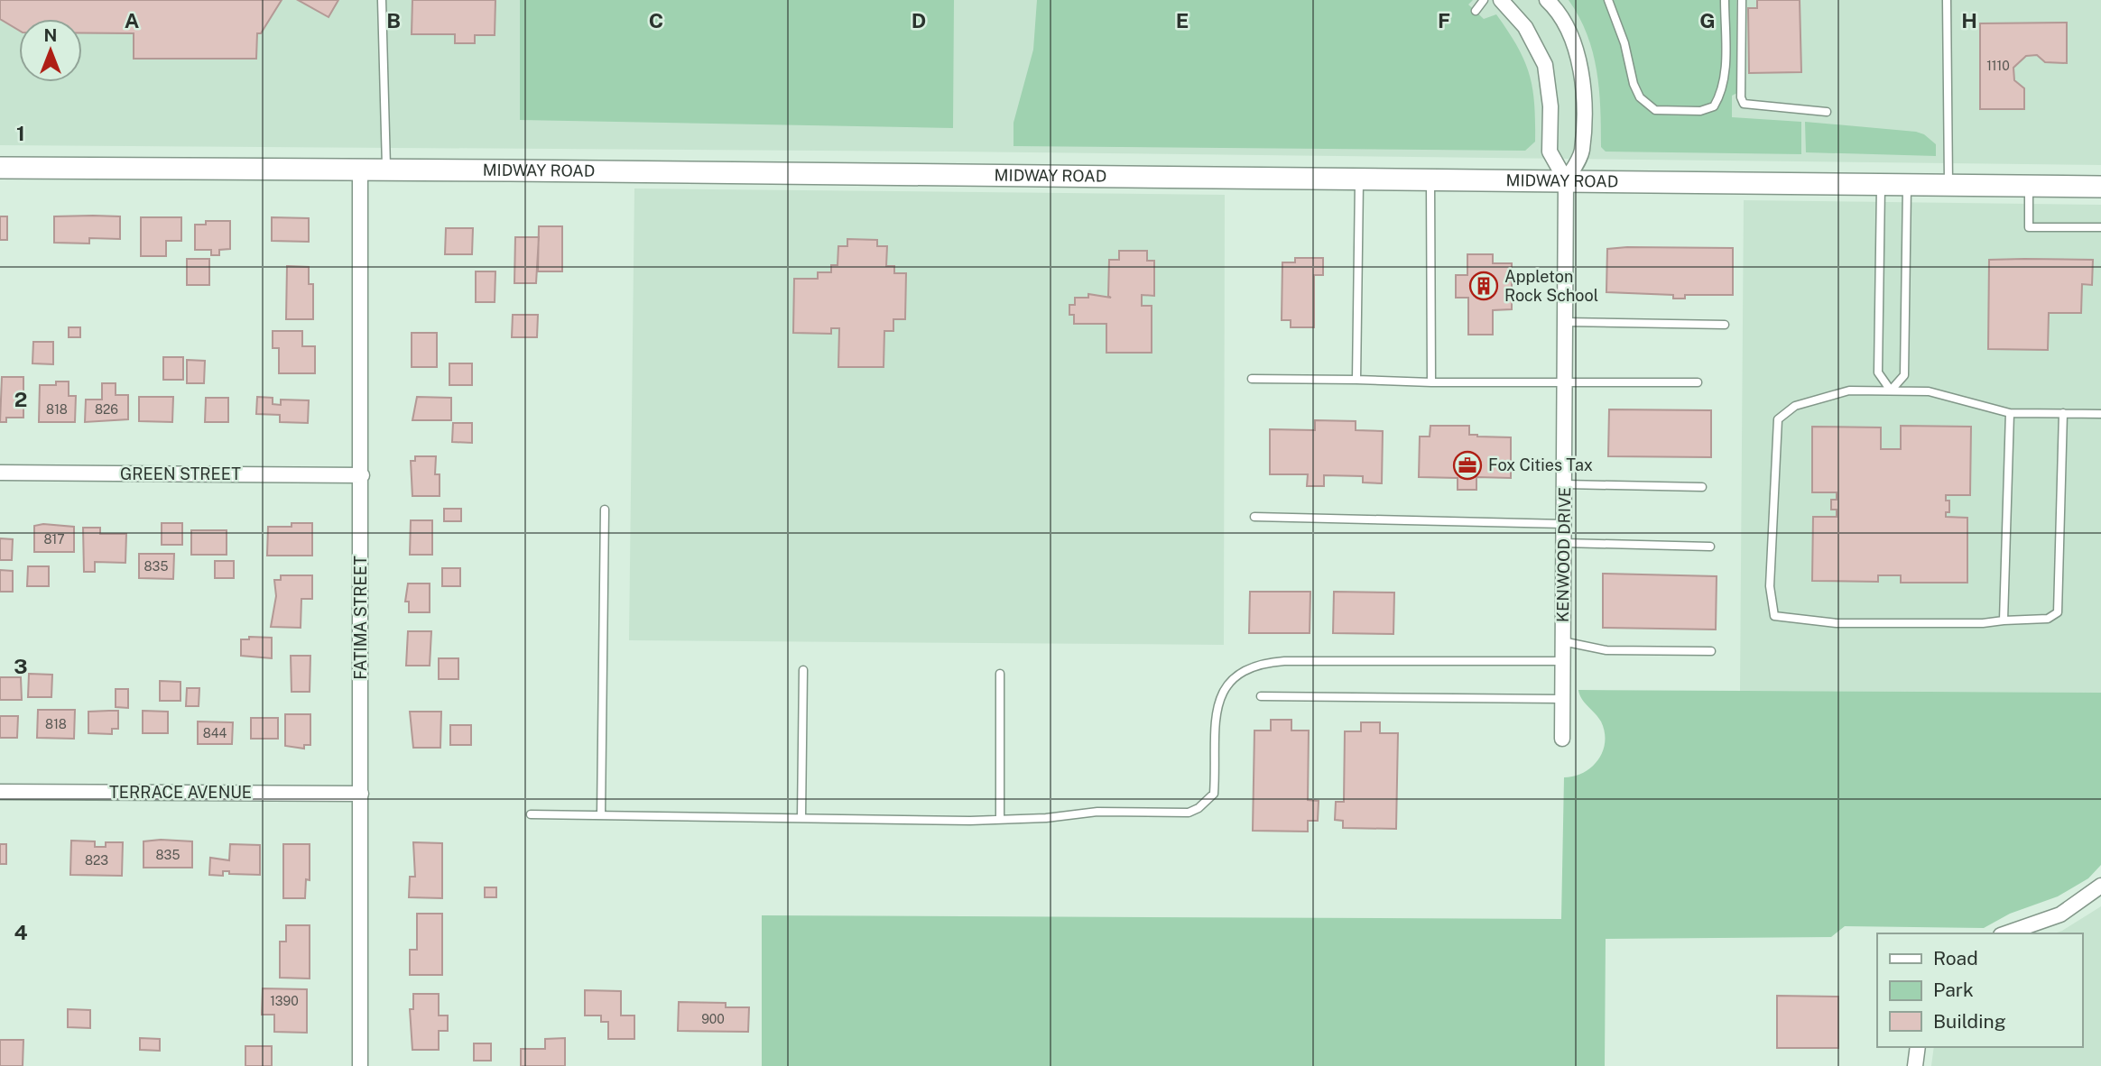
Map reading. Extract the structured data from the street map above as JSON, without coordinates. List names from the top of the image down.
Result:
{
  "streets": {
    "main road": ["MIDWAY ROAD"],
    "street": [
      "GREEN STREET",
      "KENWOOD DRIVE",
      "FATIMA STREET",
      "TERRACE AVENUE"
    ]
  },
  "crossings": [
    ["MIDWAY ROAD", "KENWOOD DRIVE"],
    ["MIDWAY ROAD", "FATIMA STREET"],
    ["GREEN STREET", "FATIMA STREET"],
    ["FATIMA STREET", "TERRACE AVENUE"]
  ],
  "places": {
    "building": ["Appleton Rock School"],
    "office": ["Fox Cities Tax"]
  },
  "house_numbers": [
    "1110",
    "818",
    "826",
    "817",
    "835",
    "818",
    "844",
    "835",
    "823",
    "1390",
    "900"
  ],
  "legend": ["Road", "Park", "Building"],
  "north": "top",
  "grid": {
    "columns": [
      "A",
      "B",
      "C",
      "D",
      "E",
      "F",
      "G",
      "H"
    ],
    "rows": [
      "1",
      "2",
      "3",
      "4"
    ]
  }
}
